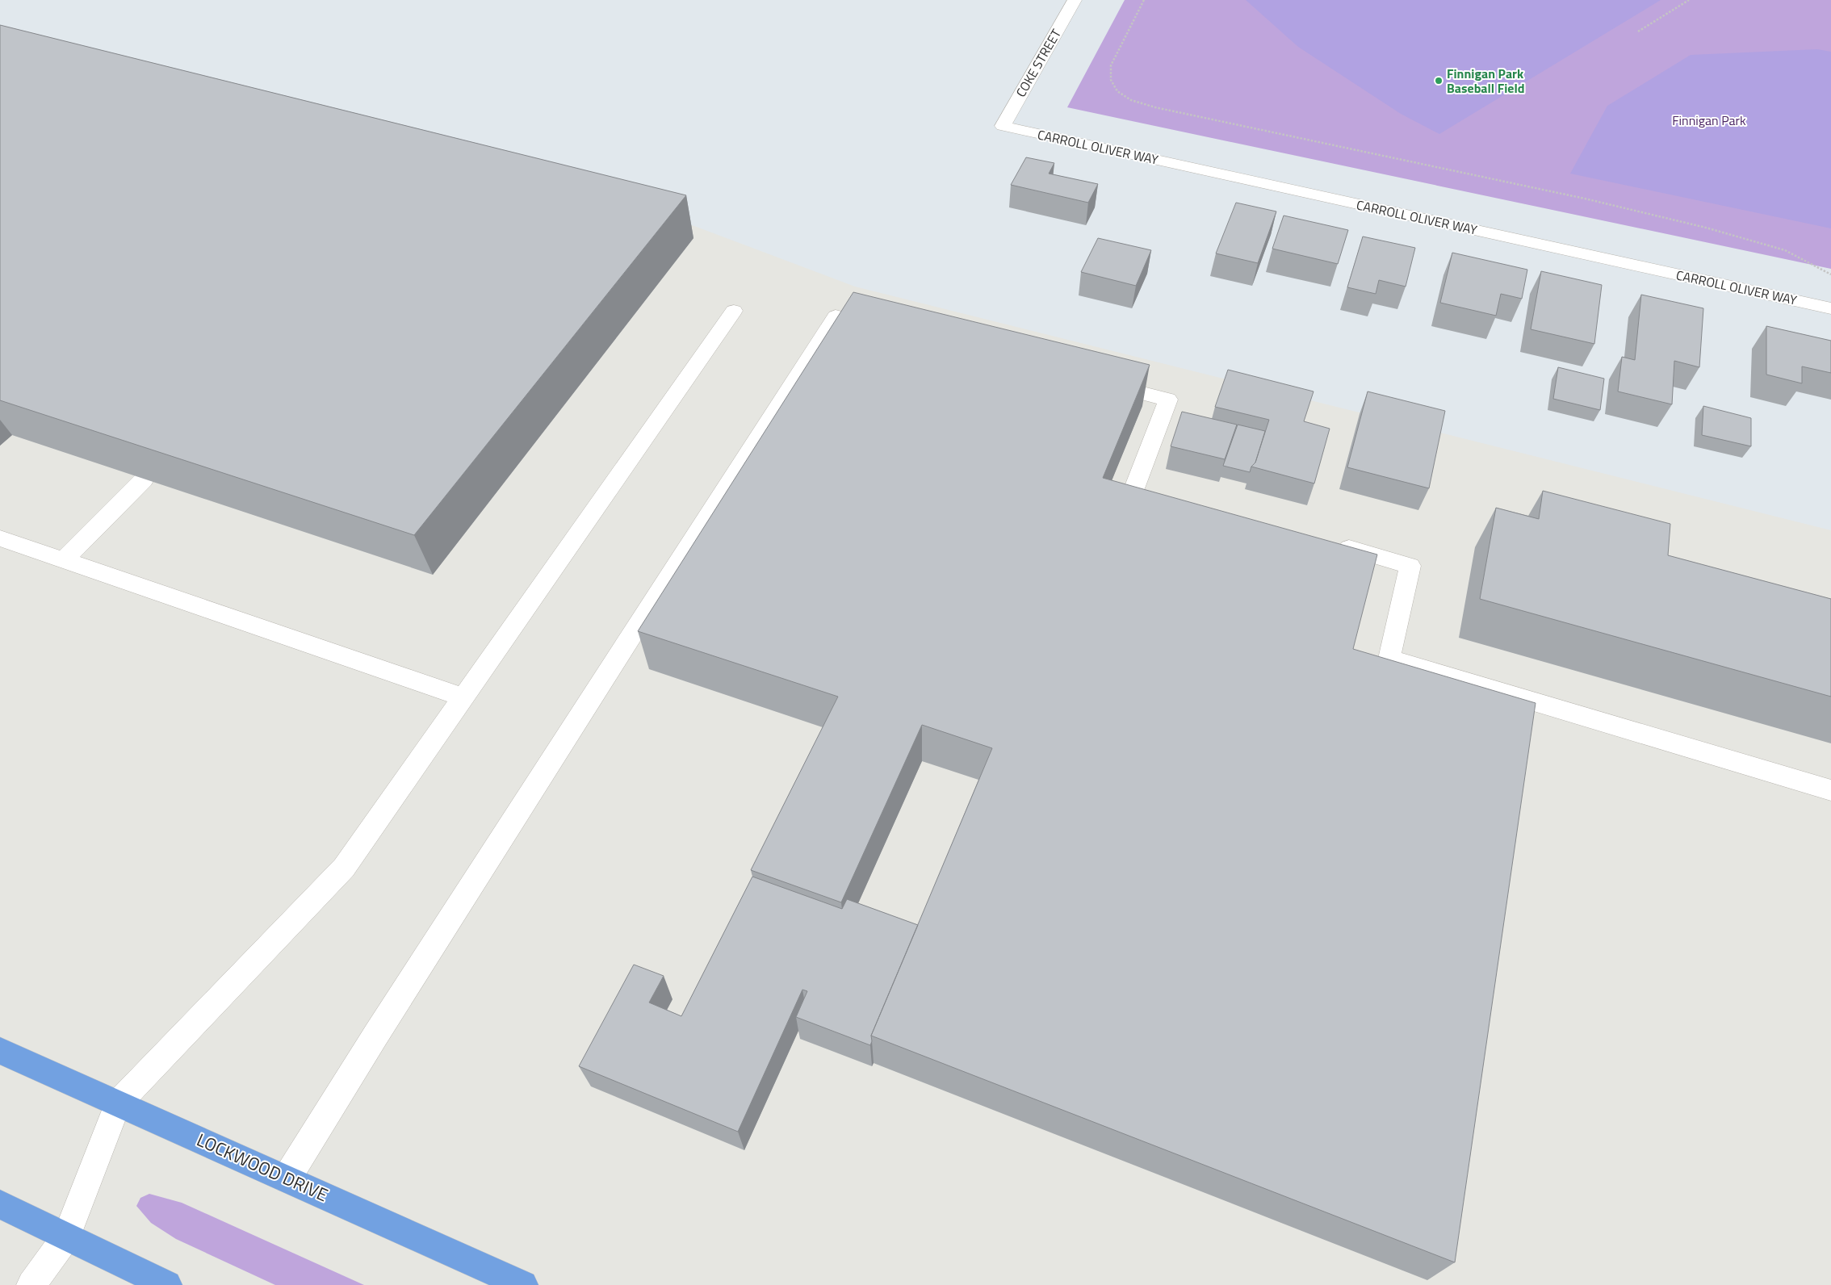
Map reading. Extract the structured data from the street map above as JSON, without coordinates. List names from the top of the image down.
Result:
{
  "streets": {
    "main road": ["LOCKWOOD DRIVE"],
    "street": ["COKE STREET", "CARROLL OLIVER WAY"]
  },
  "crossings": [
    ["COKE STREET", "CARROLL OLIVER WAY"]
  ],
  "parks": ["Finnigan Park"],
  "places": ["Finnigan Park Baseball Field"]
}
